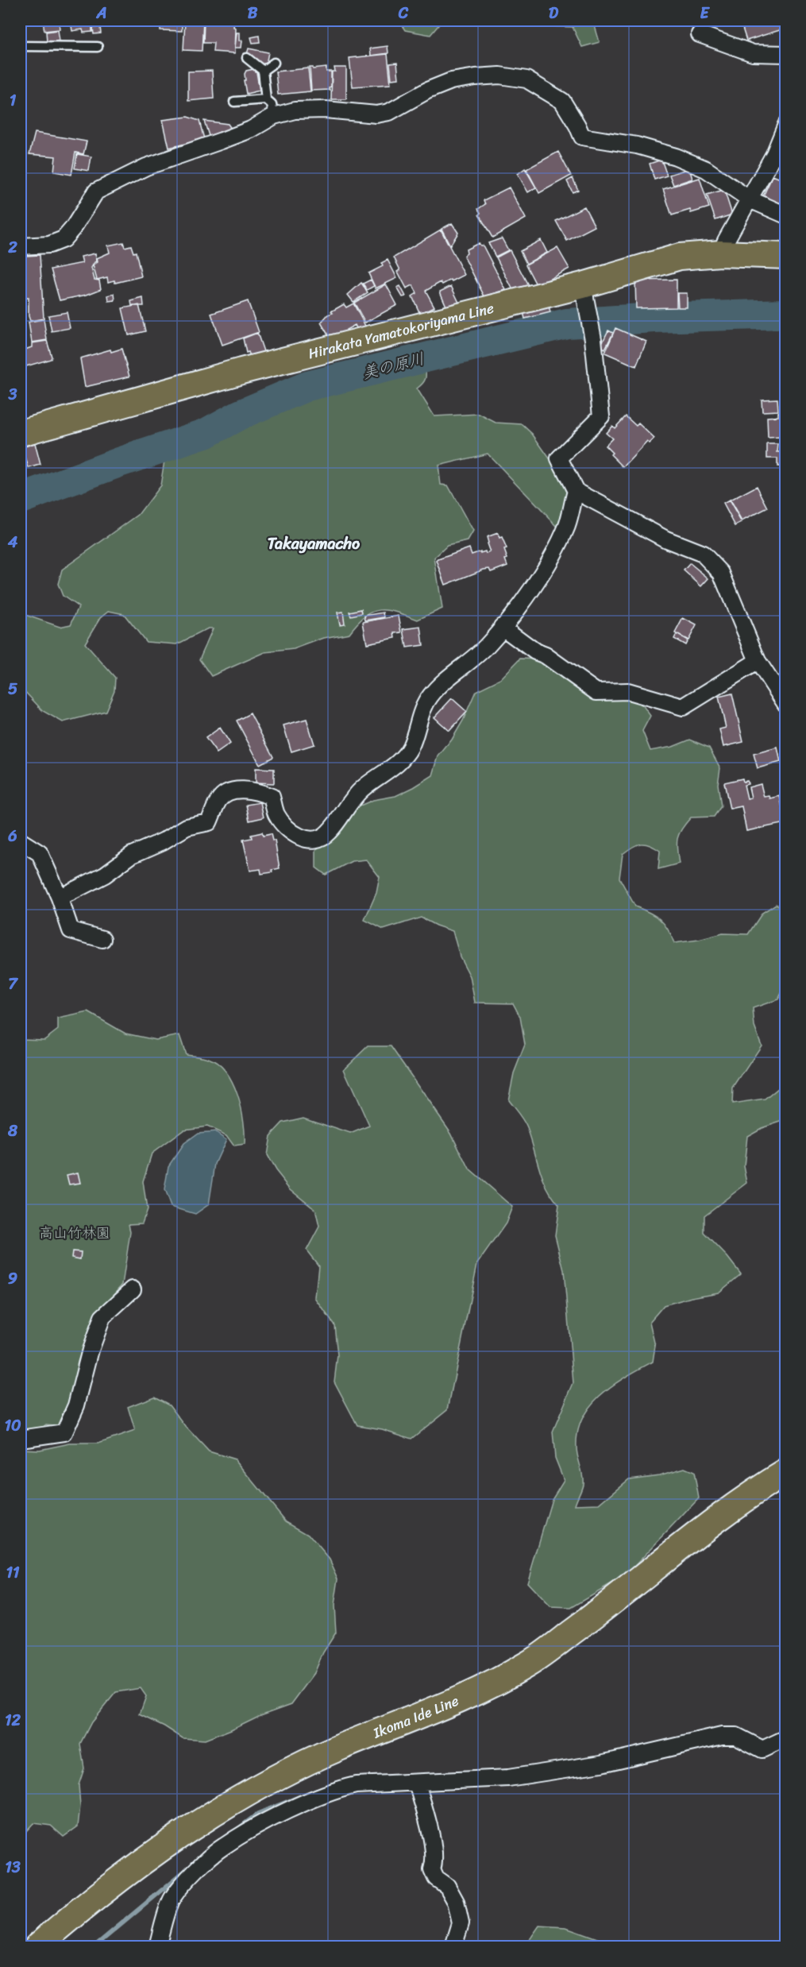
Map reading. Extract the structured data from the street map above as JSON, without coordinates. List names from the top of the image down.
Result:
{
  "streets": {
    "main road": ["Hirakata Yamatokoriyama Line", "Ikoma Ide Line"]
  },
  "districts": ["Takayamacho"],
  "water": ["美の原川"],
  "parks": ["高山竹林園"],
  "grid": {
    "columns": [
      "A",
      "B",
      "C",
      "D",
      "E"
    ],
    "rows": [
      "1",
      "2",
      "3",
      "4",
      "5",
      "6",
      "7",
      "8",
      "9",
      "10",
      "11",
      "12",
      "13"
    ]
  }
}
